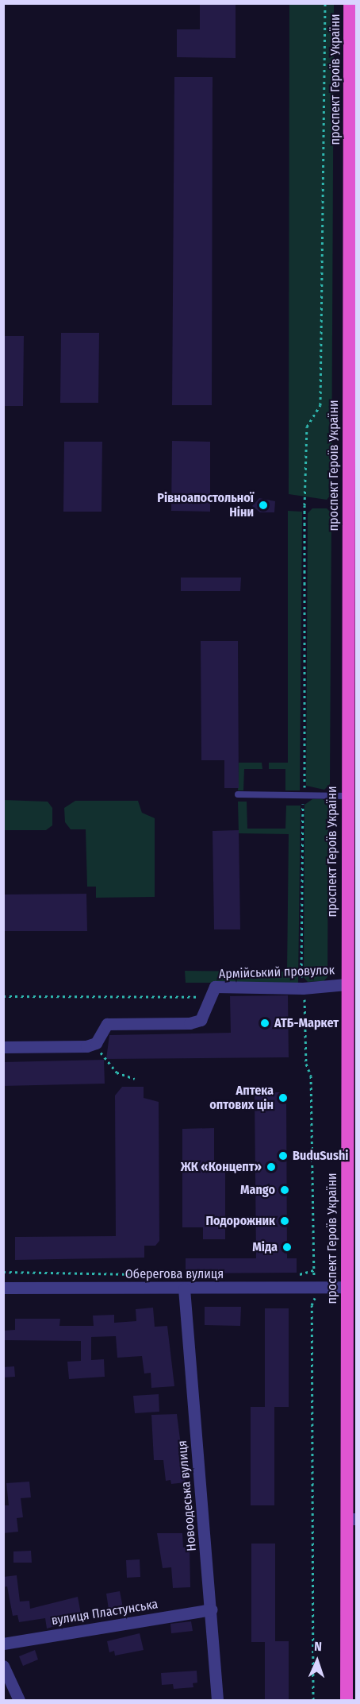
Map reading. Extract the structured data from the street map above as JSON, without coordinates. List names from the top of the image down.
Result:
{
  "streets": {
    "highway": ["проспект Героїв України"],
    "street": [
      "Армійський провулок",
      "Оберегова вулиця",
      "Новоодеська вулиця",
      "вулиця Пластунська"
    ]
  },
  "crossings": [
    ["проспект Героїв України", "Армійський провулок"],
    ["проспект Героїв України", "Оберегова вулиця"],
    ["Оберегова вулиця", "Новоодеська вулиця"],
    ["Новоодеська вулиця", "вулиця Пластунська"]
  ],
  "places": [
    "Рівноапостольної Ніни",
    "АТБ-Маркет",
    "Аптека оптових цін",
    "BuduSushi",
    "ЖК «Концепт»",
    "Mango",
    "Подорожник",
    "Міда"
  ],
  "north": "top"
}
